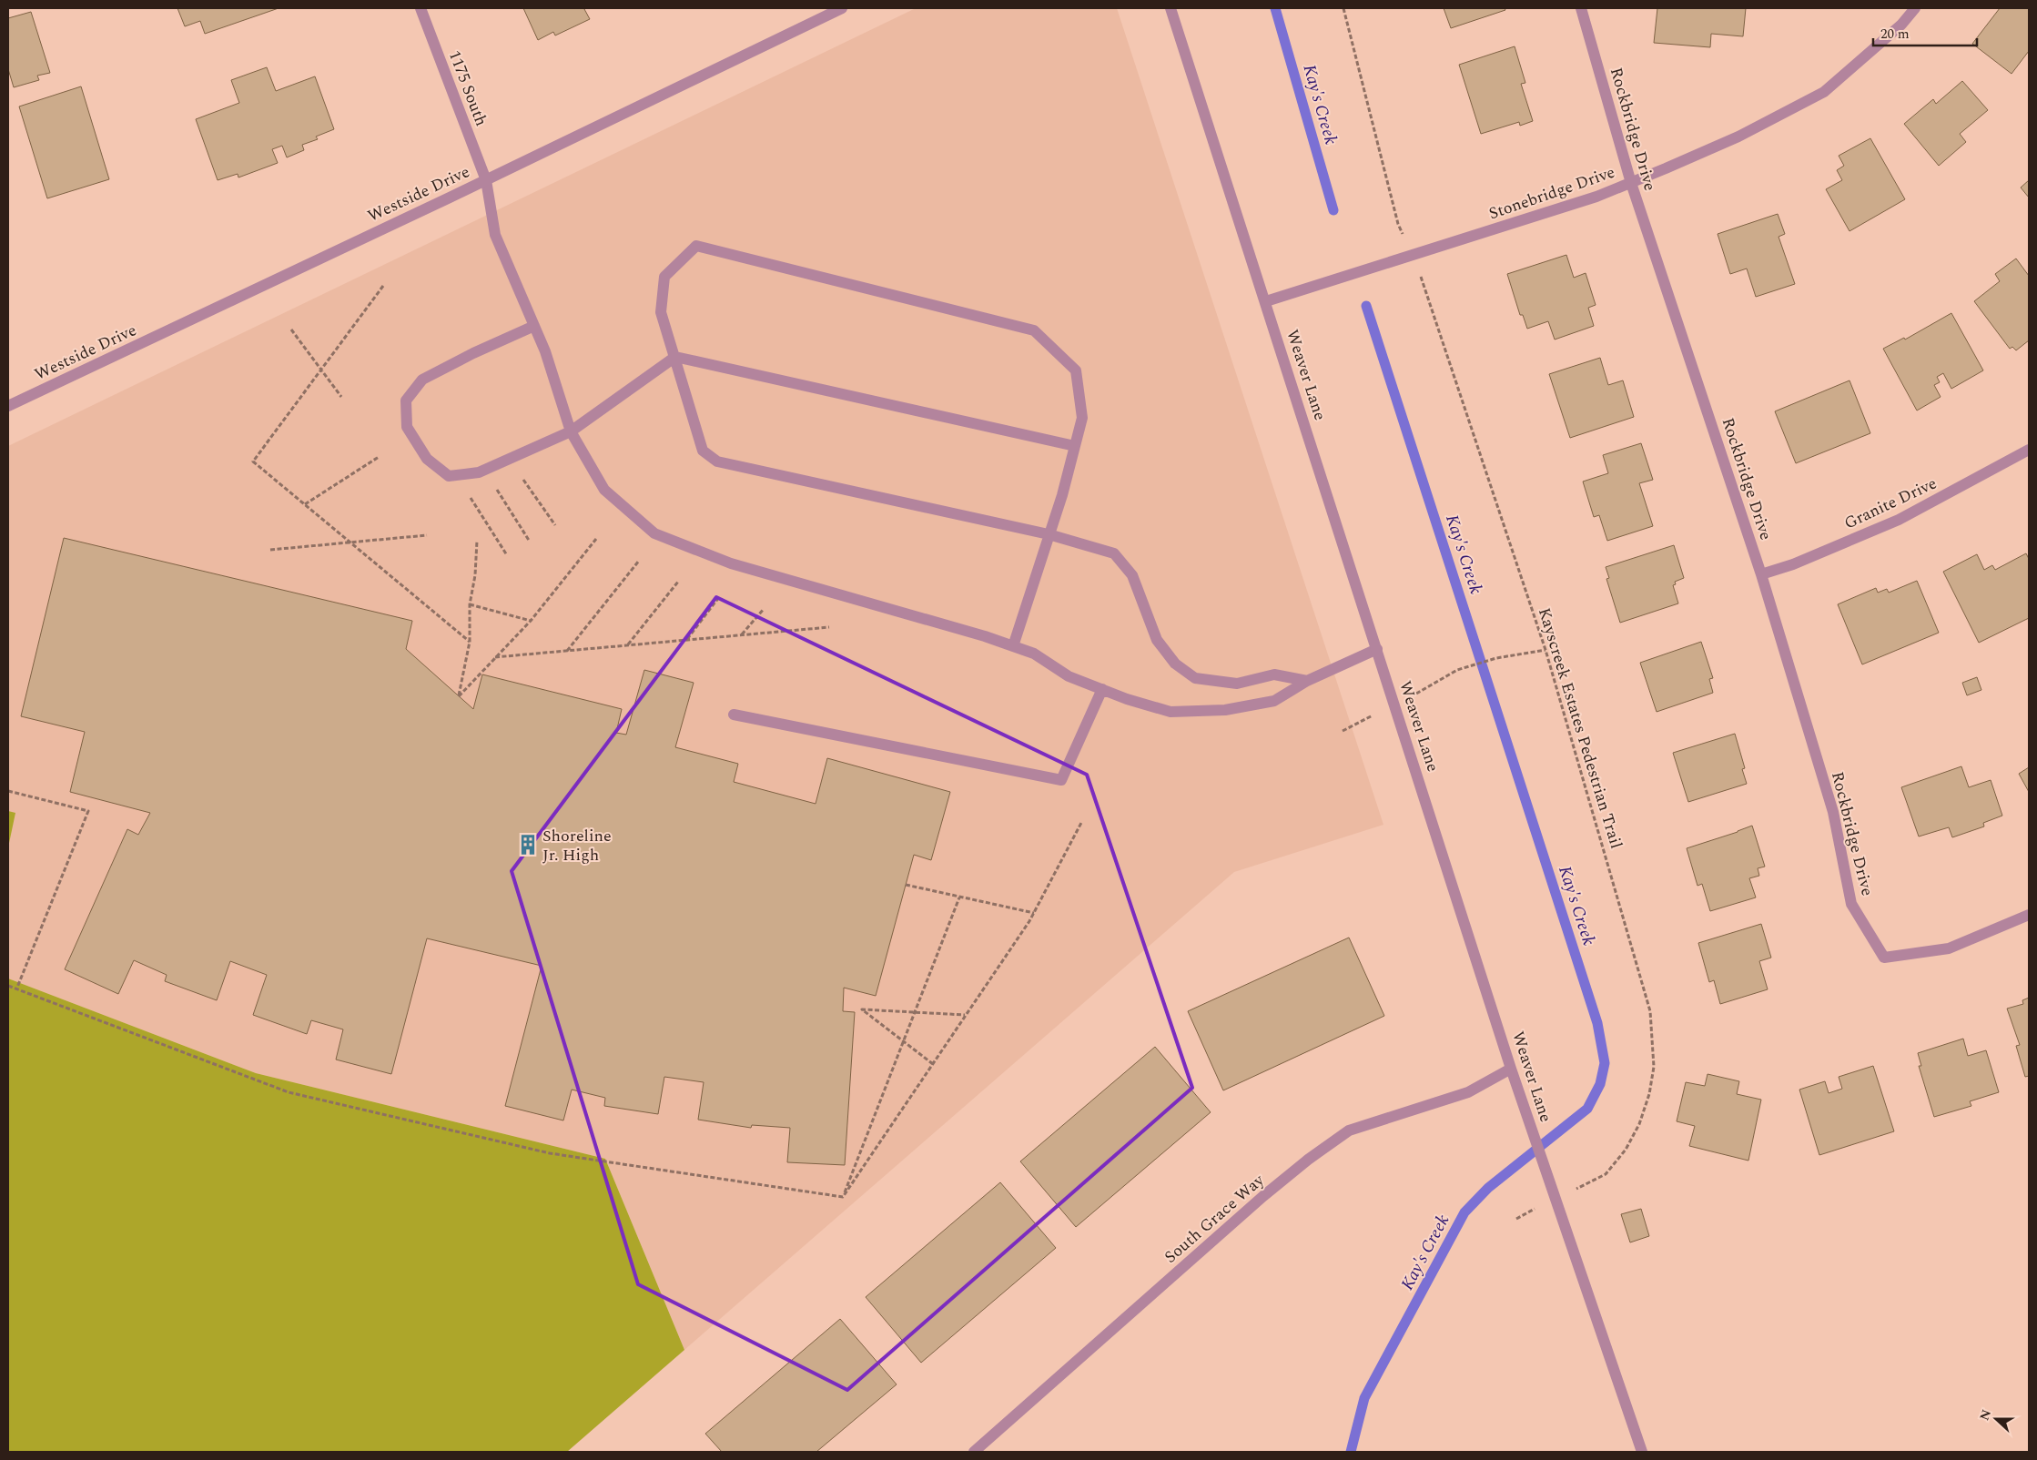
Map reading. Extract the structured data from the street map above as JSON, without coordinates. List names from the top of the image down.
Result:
{
  "streets": {
    "street": [
      "1175 South",
      "Rockbridge Drive",
      "Stonebridge Drive",
      "Westside Drive",
      "Weaver Lane",
      "Granite Drive",
      "South Grace Way"
    ],
    "path": ["Kayscreek Estates Pedestrian Trail"]
  },
  "crossings": [
    ["1175 South", "Westside Drive"],
    ["1175 South", "Weaver Lane"],
    ["Rockbridge Drive", "Stonebridge Drive"],
    ["Rockbridge Drive", "Granite Drive"],
    ["Stonebridge Drive", "Weaver Lane"],
    ["Weaver Lane", "South Grace Way"]
  ],
  "water": ["Kay's Creek"],
  "places": {
    "building": ["Shoreline Jr. High"]
  },
  "scale_bar": "20 m",
  "north": "left"
}
